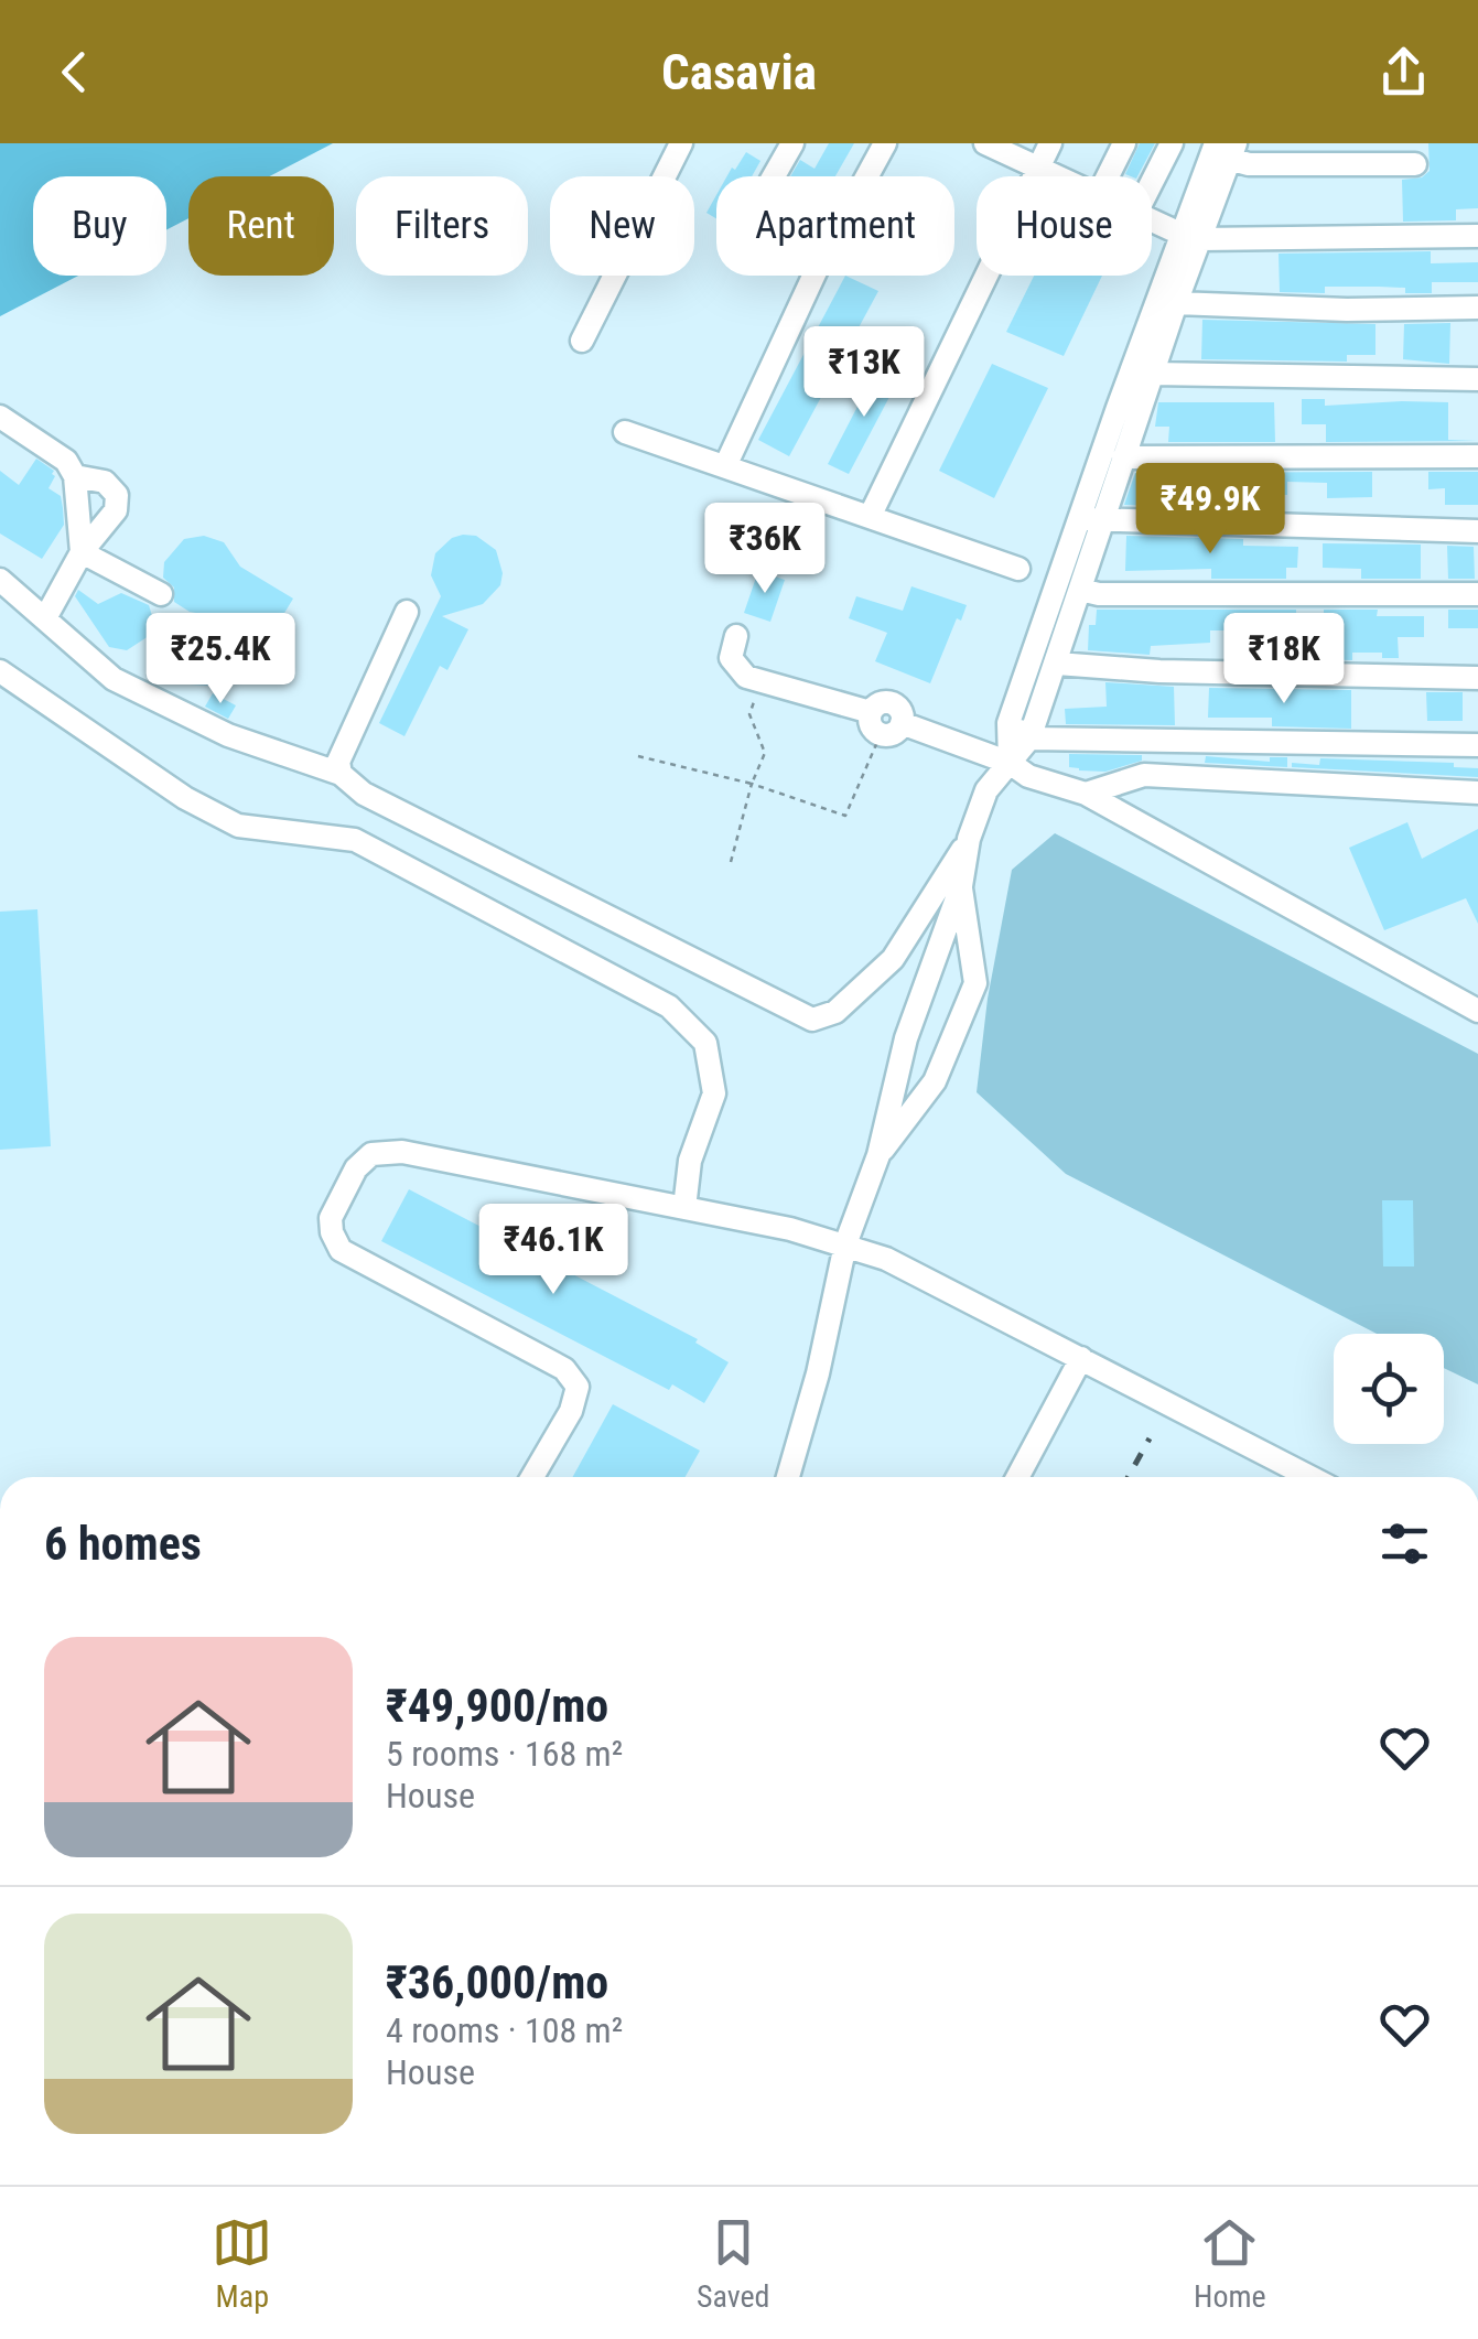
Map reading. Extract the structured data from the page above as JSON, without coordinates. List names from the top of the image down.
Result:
{
  "page": {
    "header": "Casavia",
    "chip": [
      "Buy",
      "Rent",
      "Filters",
      "New",
      "Apartment",
      "House"
    ],
    "price": [
      "₹13K",
      "₹49.9K",
      "₹36K",
      "₹25.4K",
      "₹18K",
      "₹46.1K"
    ],
    "heading": "6 homes",
    "list": [
      {
        "name": "₹49,900/mo",
        "note": "5 rooms · 168 m² · House"
      },
      {
        "name": "₹36,000/mo",
        "note": "4 rooms · 108 m² · House"
      }
    ],
    "tabs": ["Map", "Saved", "Home"]
  }
}
